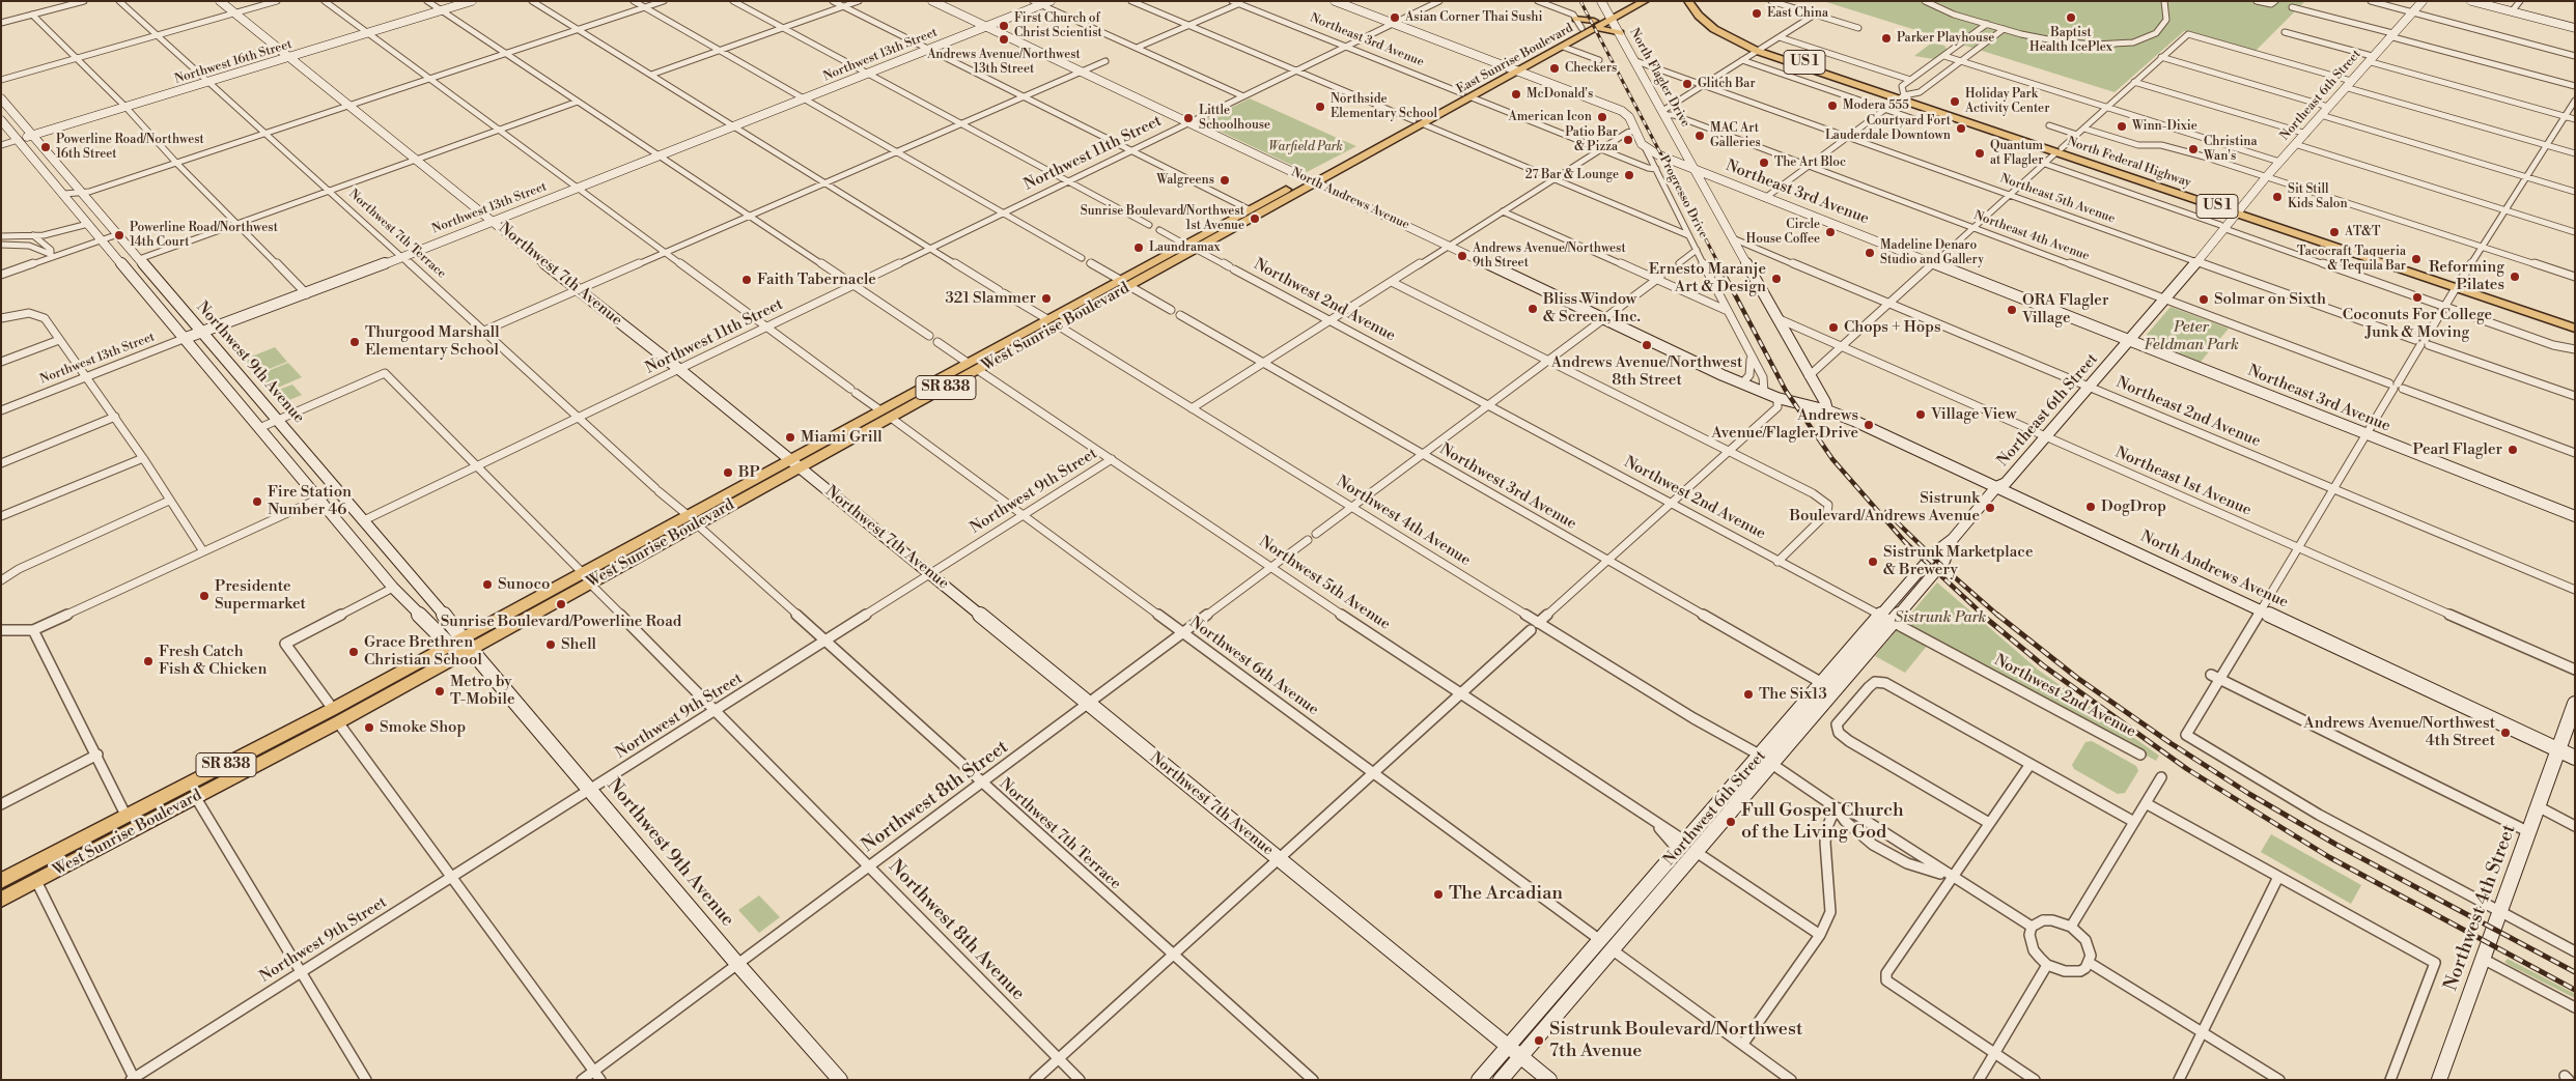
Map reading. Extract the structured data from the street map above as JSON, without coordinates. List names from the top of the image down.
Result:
{
  "streets": {
    "main road": [
      "Northeast 3rd Avenue",
      "Northwest 13th Street",
      "East Sunrise Boulevard",
      "Northwest 16th Street",
      "US 1",
      "North Flagler Drive",
      "Northeast 6th Street",
      "North Federal Highway",
      "Progresso Drive",
      "North Andrews Avenue",
      "Northwest 7th Avenue",
      "West Sunrise Boulevard",
      "Northwest 9th Avenue",
      "SR 838",
      "Northwest 6th Street",
      "Northwest 4th Street"
    ],
    "street": [
      "Northwest 11th Street",
      "Northeast 5th Avenue",
      "Northwest 7th Terrace",
      "Northeast 4th Avenue",
      "Northwest 2nd Avenue",
      "Northeast 2nd Avenue",
      "Northeast 1st Avenue",
      "Northwest 3rd Avenue",
      "Northwest 9th Street",
      "Northwest 4th Avenue",
      "Northwest 5th Avenue",
      "Northwest 6th Avenue",
      "Northwest 8th Street",
      "Northwest 8th Avenue"
    ]
  },
  "crossings": [
    ["Northeast 3rd Avenue", "East Sunrise Boulevard"],
    ["Northeast 3rd Avenue", "North Flagler Drive"],
    ["Northeast 3rd Avenue", "Northeast 6th Street"],
    ["Northeast 3rd Avenue", "Northwest 11th Street"],
    ["Northeast 3rd Avenue", "Progresso Drive"],
    ["Northwest 13th Street", "North Andrews Avenue"],
    ["Northwest 13th Street", "Northwest 7th Terrace"],
    ["Northwest 13th Street", "Northwest 7th Avenue"],
    ["Northwest 13th Street", "Northwest 9th Avenue"],
    ["Northwest 13th Street", "Northwest 6th Avenue"],
    ["East Sunrise Boulevard", "North Flagler Drive"],
    ["East Sunrise Boulevard", "Progresso Drive"],
    ["East Sunrise Boulevard", "North Andrews Avenue"],
    ["East Sunrise Boulevard", "West Sunrise Boulevard"],
    ["Northwest 16th Street", "Northwest 7th Terrace"],
    ["Northwest 16th Street", "Northwest 7th Avenue"],
    ["Northwest 16th Street", "Northwest 9th Avenue"],
    ["Northwest 16th Street", "Northwest 6th Avenue"],
    ["North Flagler Drive", "North Andrews Avenue"],
    ["North Flagler Drive", "Northeast 5th Avenue"],
    ["North Flagler Drive", "Northeast 4th Avenue"],
    ["North Flagler Drive", "Northeast 2nd Avenue"],
    ["North Flagler Drive", "Northeast 1st Avenue"],
    ["Northeast 6th Street", "North Federal Highway"],
    ["Northeast 6th Street", "North Andrews Avenue"],
    ["Northeast 6th Street", "Northeast 5th Avenue"],
    ["Northeast 6th Street", "Northeast 4th Avenue"],
    ["Northeast 6th Street", "Northeast 2nd Avenue"],
    ["Northeast 6th Street", "Northeast 1st Avenue"],
    ["Northeast 6th Street", "Northwest 6th Street"],
    ["Northwest 11th Street", "North Andrews Avenue"],
    ["Northwest 11th Street", "Northwest 7th Terrace"],
    ["Northwest 11th Street", "Northwest 7th Avenue"],
    ["Northwest 11th Street", "Northwest 9th Avenue"],
    ["Northwest 11th Street", "Northwest 6th Avenue"],
    ["Northwest 11th Street", "Northwest 8th Avenue"],
    ["Progresso Drive", "North Andrews Avenue"],
    ["North Andrews Avenue", "West Sunrise Boulevard"],
    ["North Andrews Avenue", "Northwest 6th Street"],
    ["North Andrews Avenue", "Northwest 4th Street"],
    ["Northwest 7th Terrace", "West Sunrise Boulevard"],
    ["Northwest 7th Terrace", "Northwest 9th Street"],
    ["Northwest 7th Terrace", "Northwest 8th Street"],
    ["Northwest 7th Avenue", "West Sunrise Boulevard"],
    ["Northwest 7th Avenue", "Northwest 9th Street"],
    ["Northwest 7th Avenue", "Northwest 8th Street"],
    ["Northwest 7th Avenue", "Northwest 6th Street"],
    ["Northwest 2nd Avenue", "West Sunrise Boulevard"],
    ["Northwest 2nd Avenue", "Northwest 6th Street"],
    ["West Sunrise Boulevard", "Northwest 9th Avenue"],
    ["West Sunrise Boulevard", "Northwest 4th Avenue"],
    ["West Sunrise Boulevard", "Northwest 5th Avenue"],
    ["West Sunrise Boulevard", "Northwest 6th Avenue"],
    ["West Sunrise Boulevard", "Northwest 8th Avenue"],
    ["Northwest 9th Avenue", "Northwest 9th Street"],
    ["Northwest 9th Avenue", "Northwest 8th Street"],
    ["Northwest 9th Avenue", "Northwest 8th Avenue"],
    ["Northwest 3rd Avenue", "Northwest 6th Street"],
    ["Northwest 9th Street", "Northwest 5th Avenue"],
    ["Northwest 9th Street", "Northwest 6th Avenue"],
    ["Northwest 9th Street", "Northwest 8th Avenue"],
    ["Northwest 4th Avenue", "Northwest 6th Street"],
    ["Northwest 5th Avenue", "Northwest 8th Street"],
    ["Northwest 5th Avenue", "Northwest 6th Street"],
    ["Northwest 6th Avenue", "Northwest 8th Street"],
    ["Northwest 6th Avenue", "Northwest 6th Street"],
    ["Northwest 8th Street", "Northwest 8th Avenue"]
  ],
  "parks": ["Warfield Park", "Peter Feldman Park", "Sistrunk Park"],
  "places": [
    "East China",
    "Asian Corner Thai Sushi",
    "Baptist Health IcePlex",
    "First Church of Christ Scientist",
    "Parker Playhouse",
    "Andrews Avenue/Northwest 13th Street",
    "Checkers",
    "Glitch Bar",
    "McDonald's",
    "Holiday Park Activity Center",
    "Modera 555",
    "Northside Elementary School",
    "American Icon",
    "Little Schoolhouse",
    "Winn-Dixie",
    "Courtyard Fort Lauderdale Downtown",
    "MAC Art Galleries",
    "Patio Bar & Pizza",
    "Powerline Road/Northwest 16th Street",
    "Christina Wan's",
    "Quantum at Flagler",
    "The Art Bloc",
    "27 Bar & Lounge",
    "Walgreens",
    "Sit Still Kids Salon",
    "Sunrise Boulevard/Northwest 1st Avenue",
    "Circle House Coffee",
    "AT&T",
    "Powerline Road/Northwest 14th Court",
    "Laundramax",
    "Madeline Denaro Studio and Gallery",
    "Andrews Avenue/Northwest 9th Street",
    "Tacocraft Taqueria & Tequila Bar",
    "Reforming Pilates",
    "Ernesto Maranje Art & Design",
    "Faith Tabernacle",
    "Coconuts For College Junk & Moving",
    "321 Slammer",
    "Solmar on Sixth",
    "Bliss Window & Screen, Inc.",
    "ORA Flagler Village",
    "Chops + Hops",
    "Thurgood Marshall Elementary School",
    "Andrews Avenue/Northwest 8th Street",
    "Village View",
    "Andrews Avenue/Flagler Drive",
    "Miami Grill",
    "Pearl Flagler",
    "BP",
    "Fire Station Number 46",
    "DogDrop",
    "Sistrunk Boulevard/Andrews Avenue",
    "Sistrunk Marketplace & Brewery",
    "Sunoco",
    "Presidente Supermarket",
    "Sunrise Boulevard/Powerline Road",
    "Shell",
    "Grace Brethren Christian School",
    "Fresh Catch Fish & Chicken",
    "Metro by T-Mobile",
    "The Six13",
    "Smoke Shop",
    "Andrews Avenue/Northwest 4th Street",
    "Full Gospel Church of the Living God",
    "The Arcadian",
    "Sistrunk Boulevard/Northwest 7th Avenue"
  ]
}
